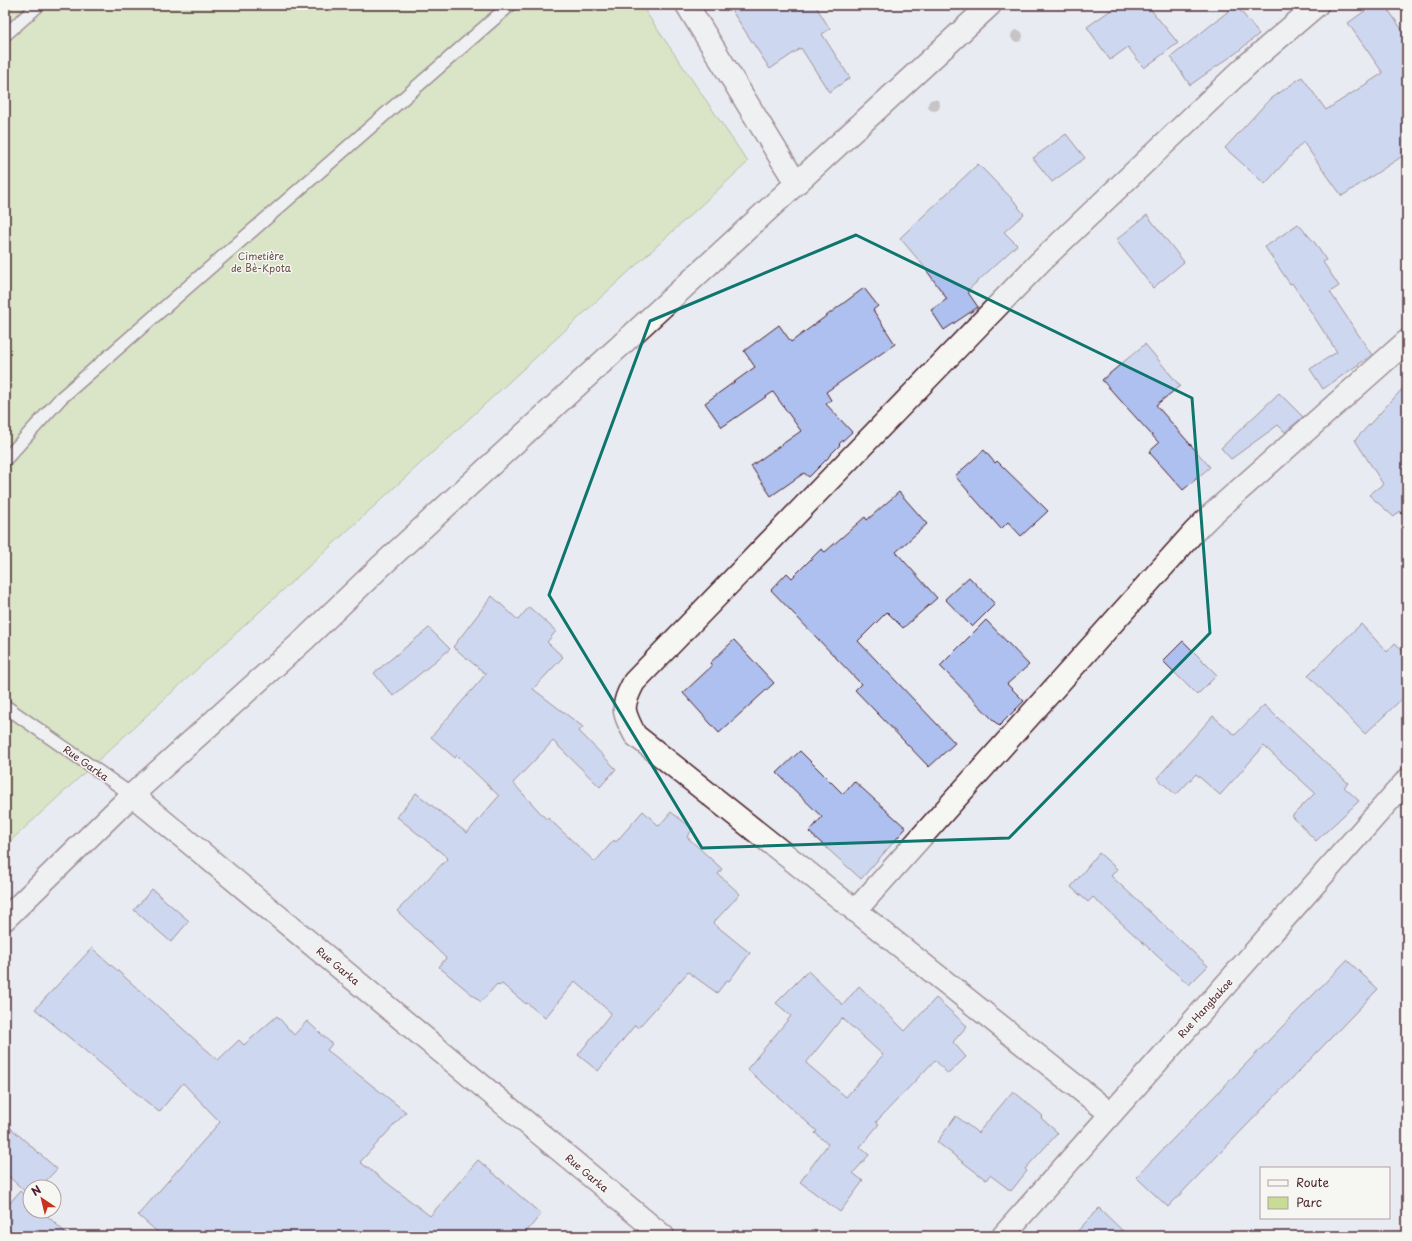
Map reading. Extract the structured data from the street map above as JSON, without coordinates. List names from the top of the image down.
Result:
{
  "streets": {
    "street": ["Rue Garka", "Rue Hangbakoe"]
  },
  "parks": ["Cimetière de Bè-Kpota"],
  "legend": ["Route", "Parc"],
  "north": "top left"
}
